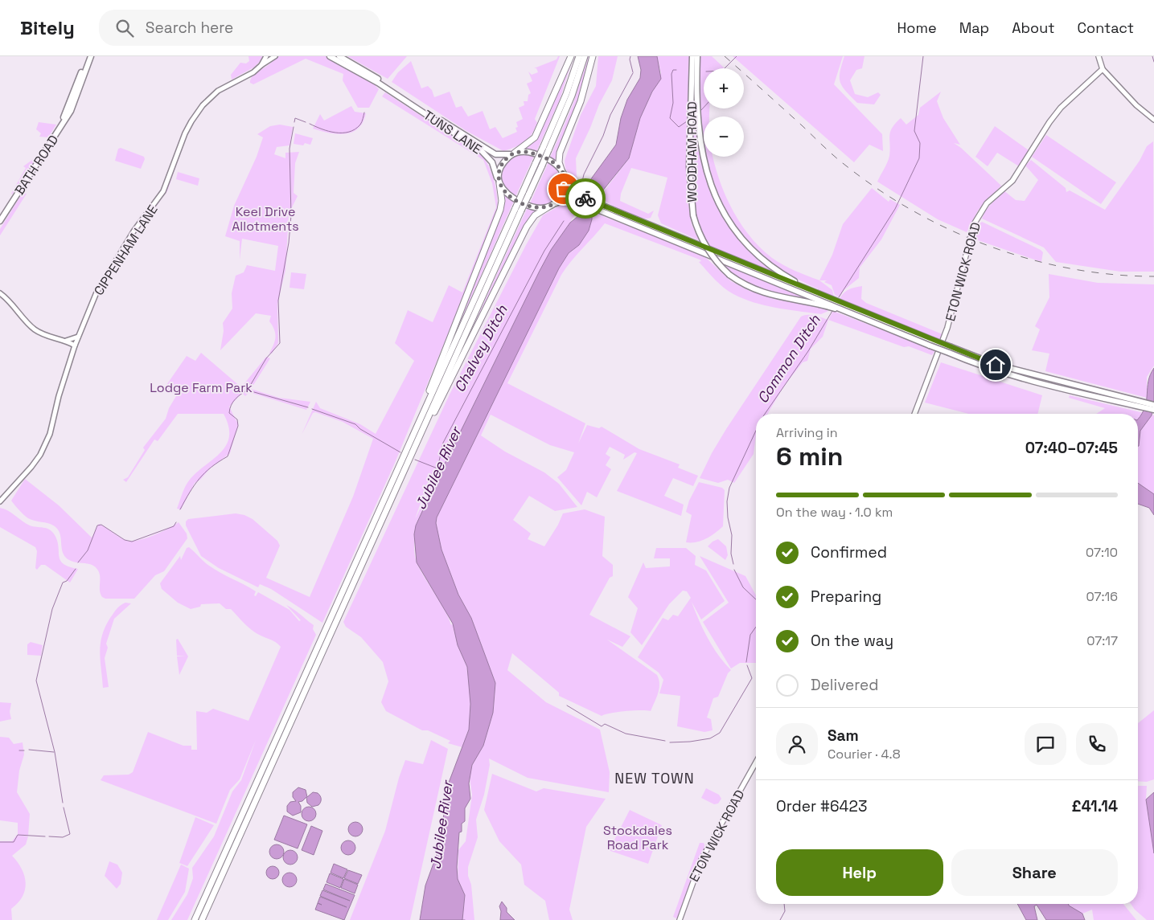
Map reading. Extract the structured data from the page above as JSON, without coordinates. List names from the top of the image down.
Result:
{
  "streets": {
    "main road": [
      "TUNS LANE",
      "WOODHAM ROAD",
      "BATH ROAD",
      "ETON WICK ROAD"
    ],
    "street": ["CIPPENHAM LANE"]
  },
  "districts": ["NEW TOWN"],
  "water": ["Chalvey Ditch", "Common Ditch", "Jubilee River"],
  "parks": ["Keel Drive Allotments", "Lodge Farm Park", "Stockdales Road Park"],
  "page": {
    "header": "Bitely",
    "search": "Search here",
    "nav": [
      "Home",
      "Map",
      "About",
      "Contact"
    ],
    "map_buttons": ["+", "−"],
    "heading": ["6 min", "Arriving in", "07:40–07:45"],
    "panel": [
      "Sam",
      "Courier · 4.8",
      "Order #6423",
      "£41.14"
    ],
    "bar": "On the way · 1.0 km",
    "list": [
      ["Confirmed", "07:10"],
      ["Preparing", "07:16"],
      ["On the way", "07:17"],
      "Delivered"
    ],
    "buttons": ["Help", "Share"]
  }
}
